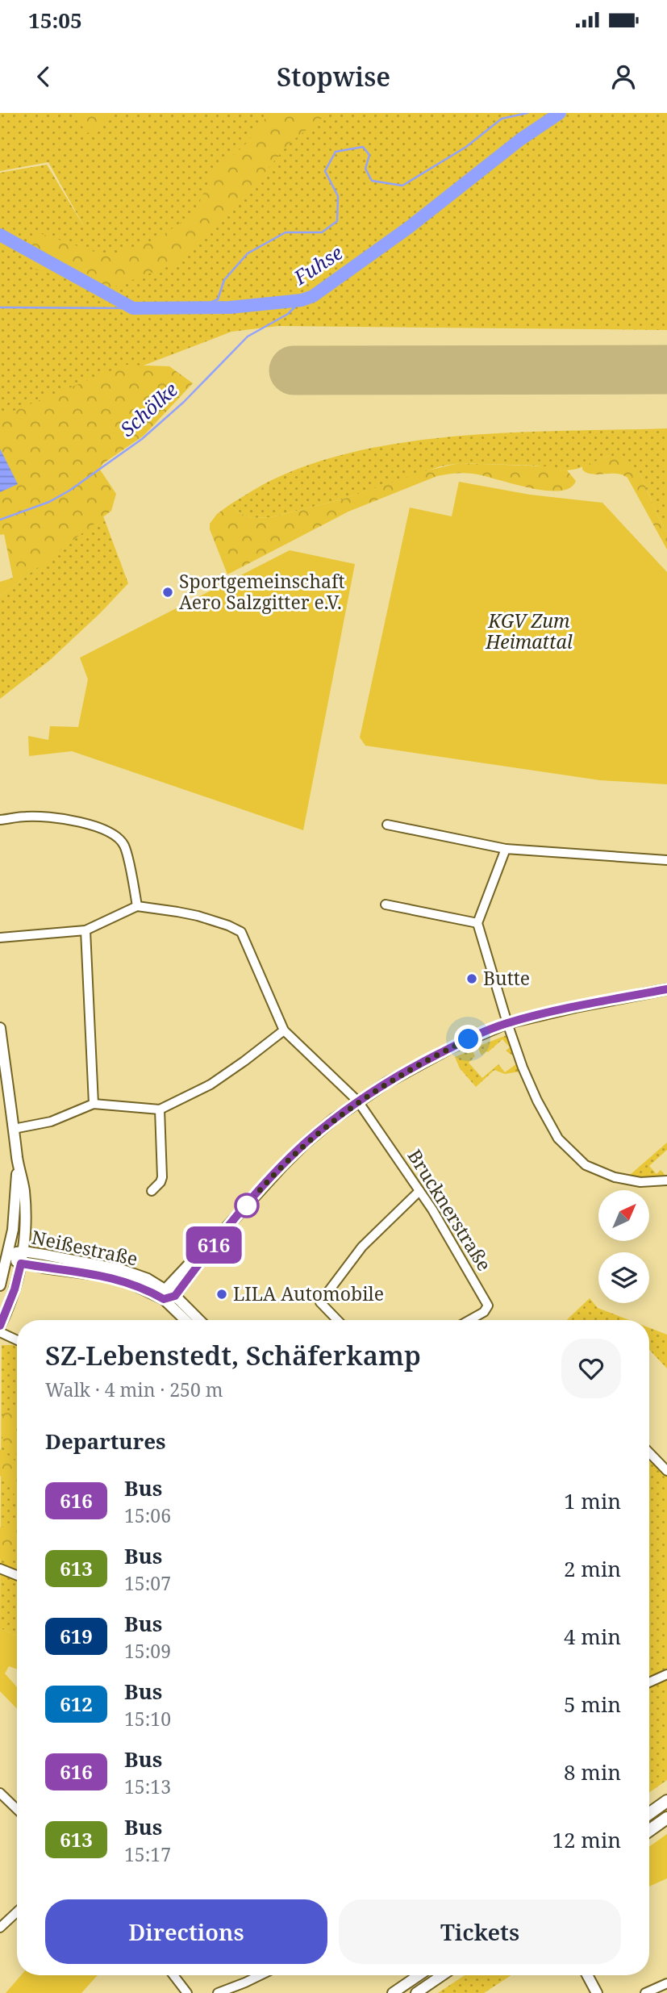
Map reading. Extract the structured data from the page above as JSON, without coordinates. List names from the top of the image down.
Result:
{
  "streets": {
    "street": ["Brucknerstraße", "Neißestraße"]
  },
  "water": ["Fuhse", "Schölke"],
  "parks": ["KGV Zum Heimattal"],
  "places": ["Sportgemeinschaft Aero Salzgitter e.V.", "Butte", "LILA Automobile"],
  "lines": ["bus line 616"],
  "north": "top right",
  "page": {
    "status": "15:05",
    "header": "Stopwise",
    "on_map": "616",
    "heading": [
      ["SZ-Lebenstedt, Schäferkamp", "Walk · 4 min · 250 m"],
      "Departures"
    ],
    "list": [
      {
        "mark": "616",
        "name": "Bus",
        "note": "15:06",
        "value": "1 min"
      },
      {
        "mark": "613",
        "name": "Bus",
        "note": "15:07",
        "value": "2 min"
      },
      {
        "mark": "619",
        "name": "Bus",
        "note": "15:09",
        "value": "4 min"
      },
      {
        "mark": "612",
        "name": "Bus",
        "note": "15:10",
        "value": "5 min"
      },
      {
        "mark": "616",
        "name": "Bus",
        "note": "15:13",
        "value": "8 min"
      },
      {
        "mark": "613",
        "name": "Bus",
        "note": "15:17",
        "value": "12 min"
      }
    ],
    "buttons": ["Directions", "Tickets"]
  }
}
